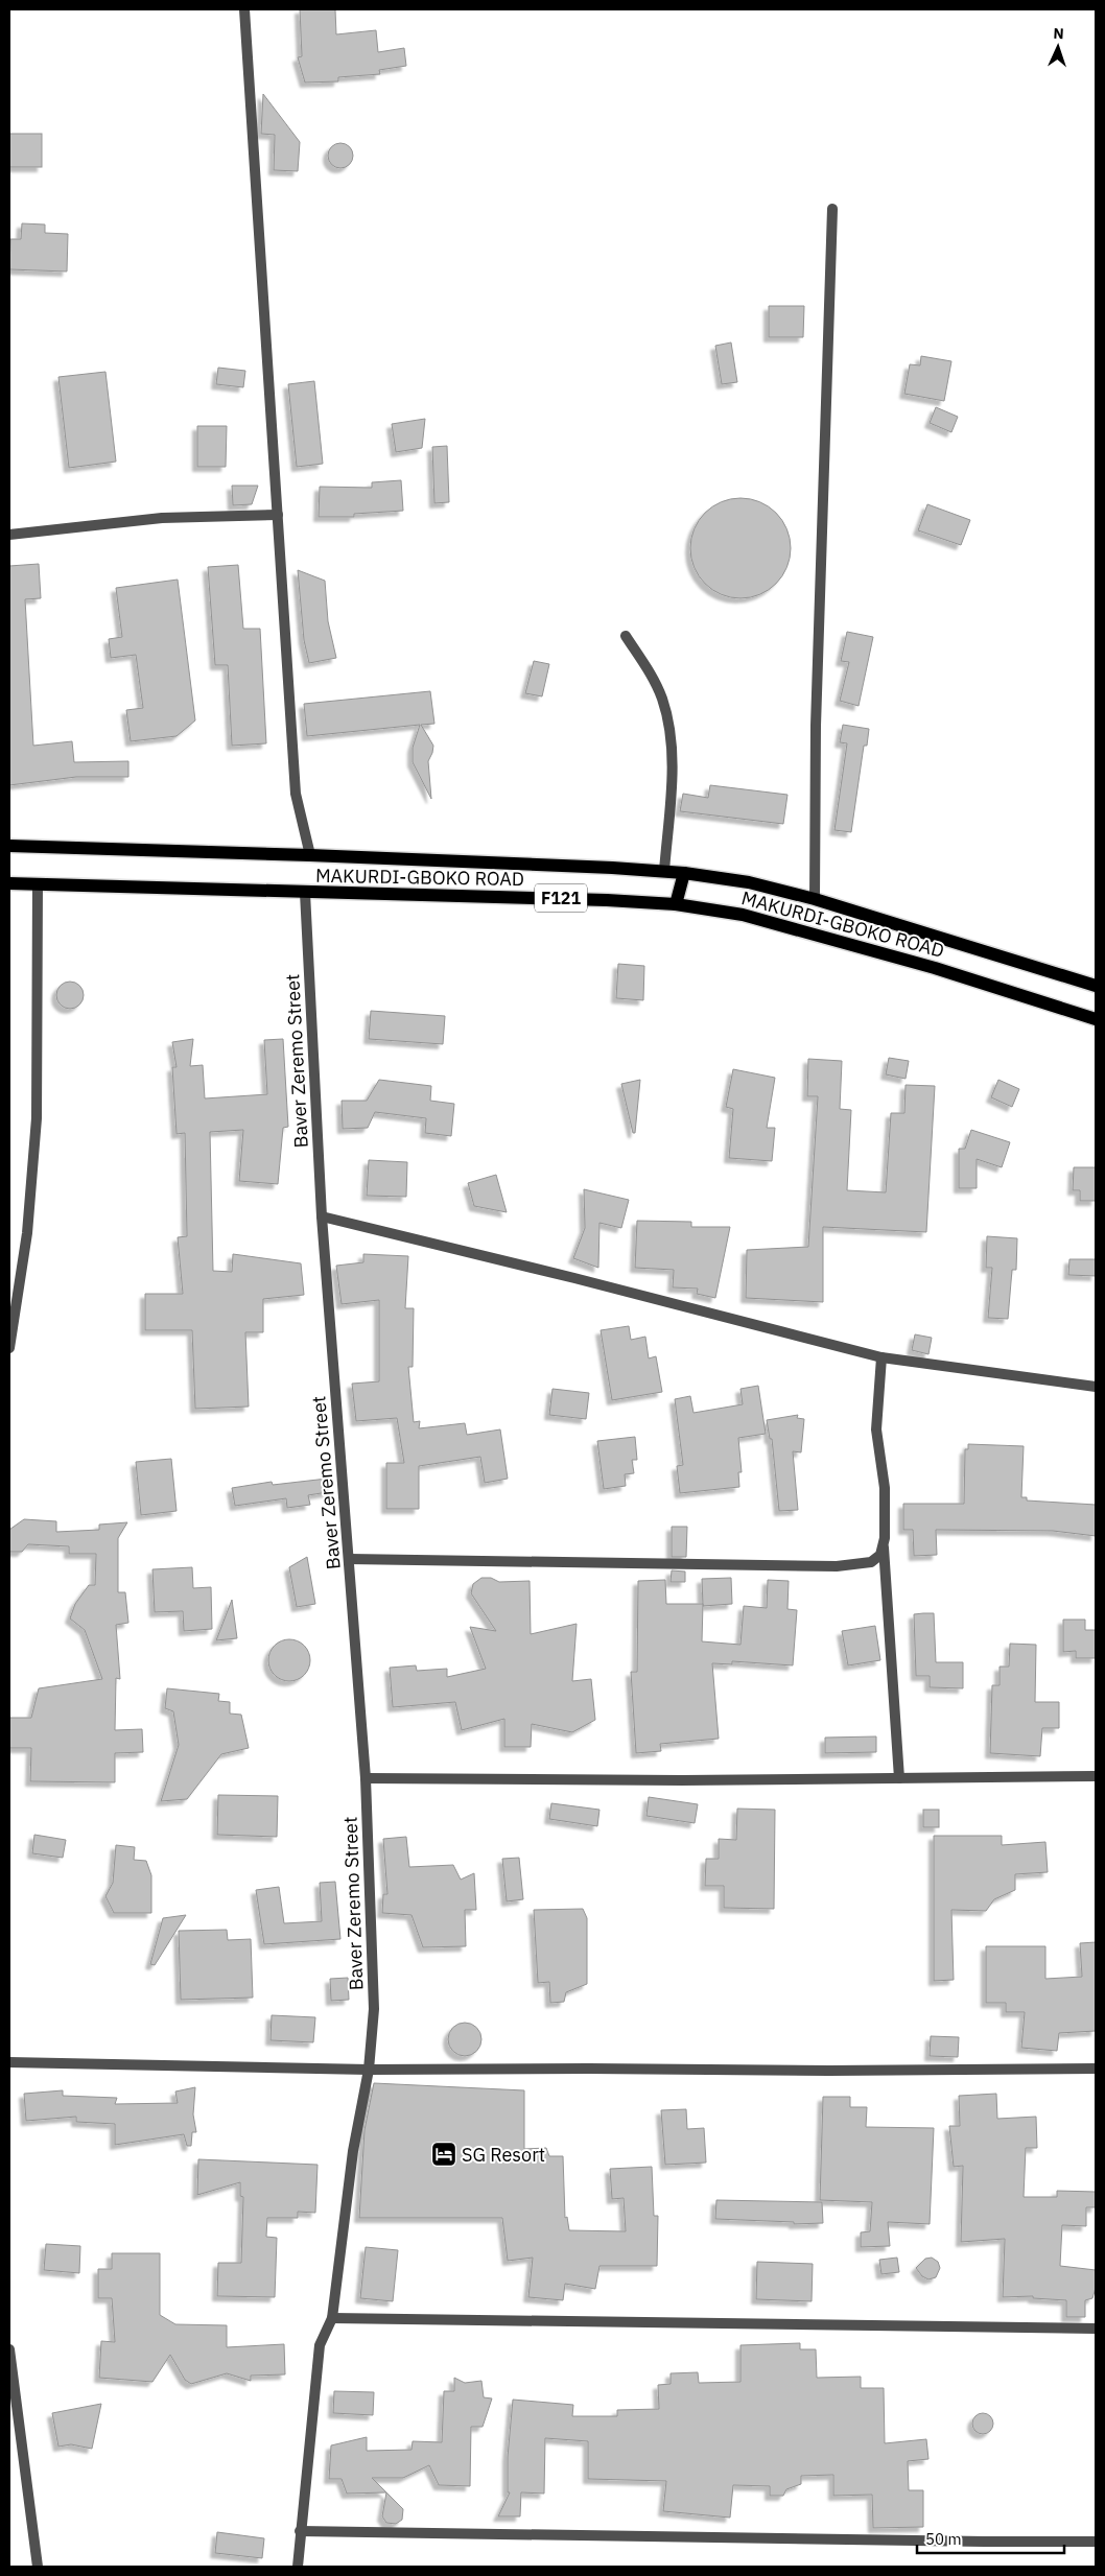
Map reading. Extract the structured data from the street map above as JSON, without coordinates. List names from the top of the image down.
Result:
{
  "streets": {
    "main road": ["MAKURDI-GBOKO ROAD", "F121"],
    "street": ["Baver Zeremo Street"]
  },
  "crossings": [
    ["MAKURDI-GBOKO ROAD", "Baver Zeremo Street"]
  ],
  "places": {
    "hotel": ["SG Resort"]
  },
  "scale_bar": "50 m",
  "north": "top"
}
